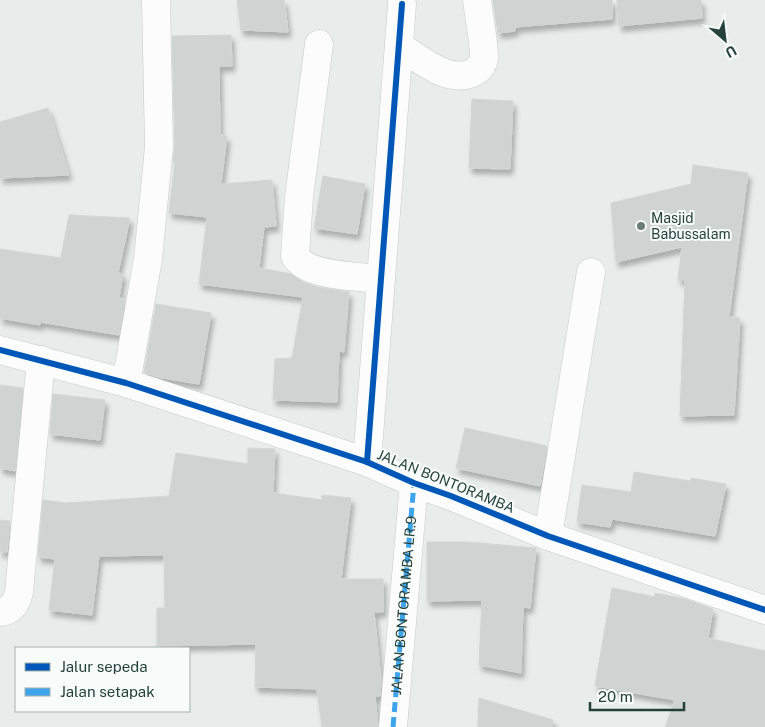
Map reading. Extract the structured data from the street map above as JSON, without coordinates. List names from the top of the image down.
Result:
{
  "streets": {
    "street": ["JALAN BONTORAMBA", "JALAN BONTORAMBA LR.9"]
  },
  "crossings": [
    ["JALAN BONTORAMBA", "JALAN BONTORAMBA LR.9"]
  ],
  "places": ["Masjid Babussalam"],
  "legend": ["Jalur sepeda", "Jalan setapak"],
  "scale_bar": "20 m",
  "north": "bottom right"
}
